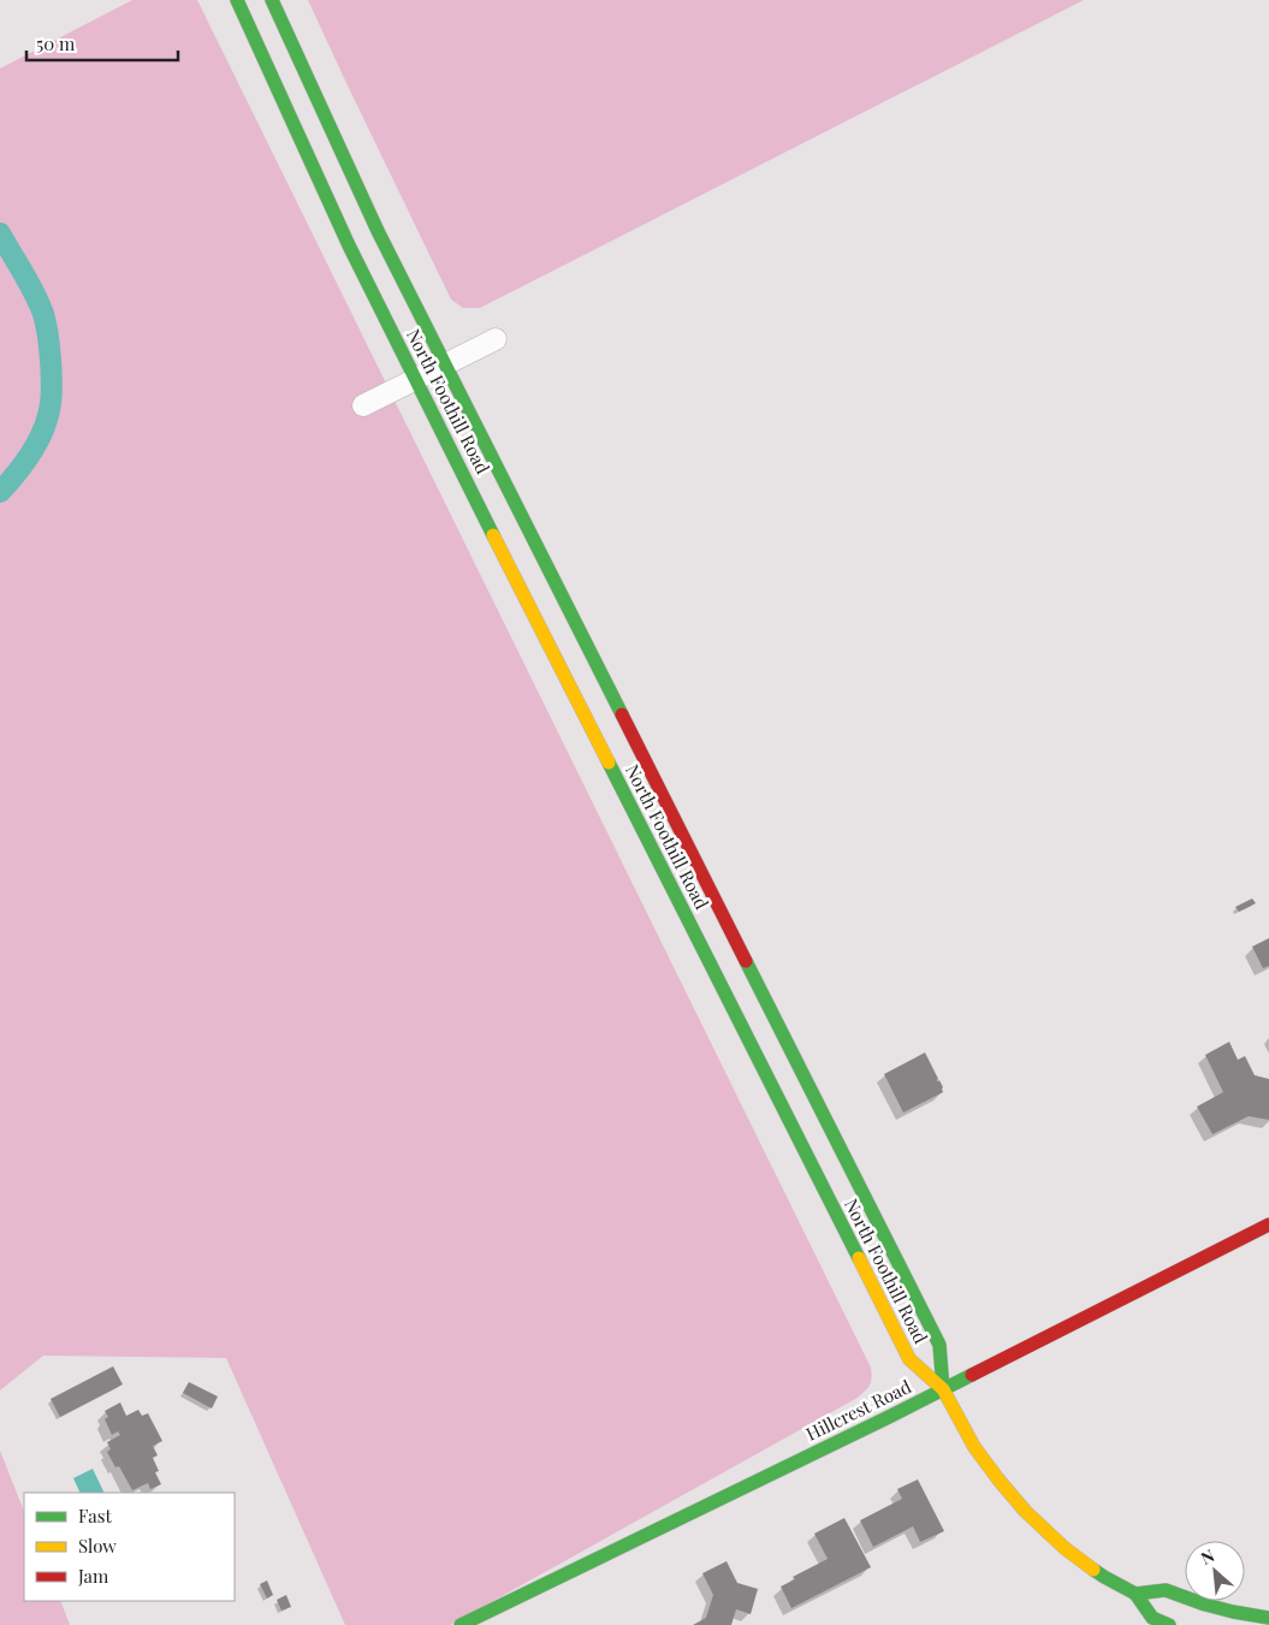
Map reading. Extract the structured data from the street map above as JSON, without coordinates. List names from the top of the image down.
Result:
{
  "streets": {
    "main road": ["North Foothill Road", "Hillcrest Road"]
  },
  "crossings": [
    ["North Foothill Road", "Hillcrest Road"]
  ],
  "legend": ["Fast", "Slow", "Jam"],
  "scale_bar": "50 m",
  "north": "top left"
}
